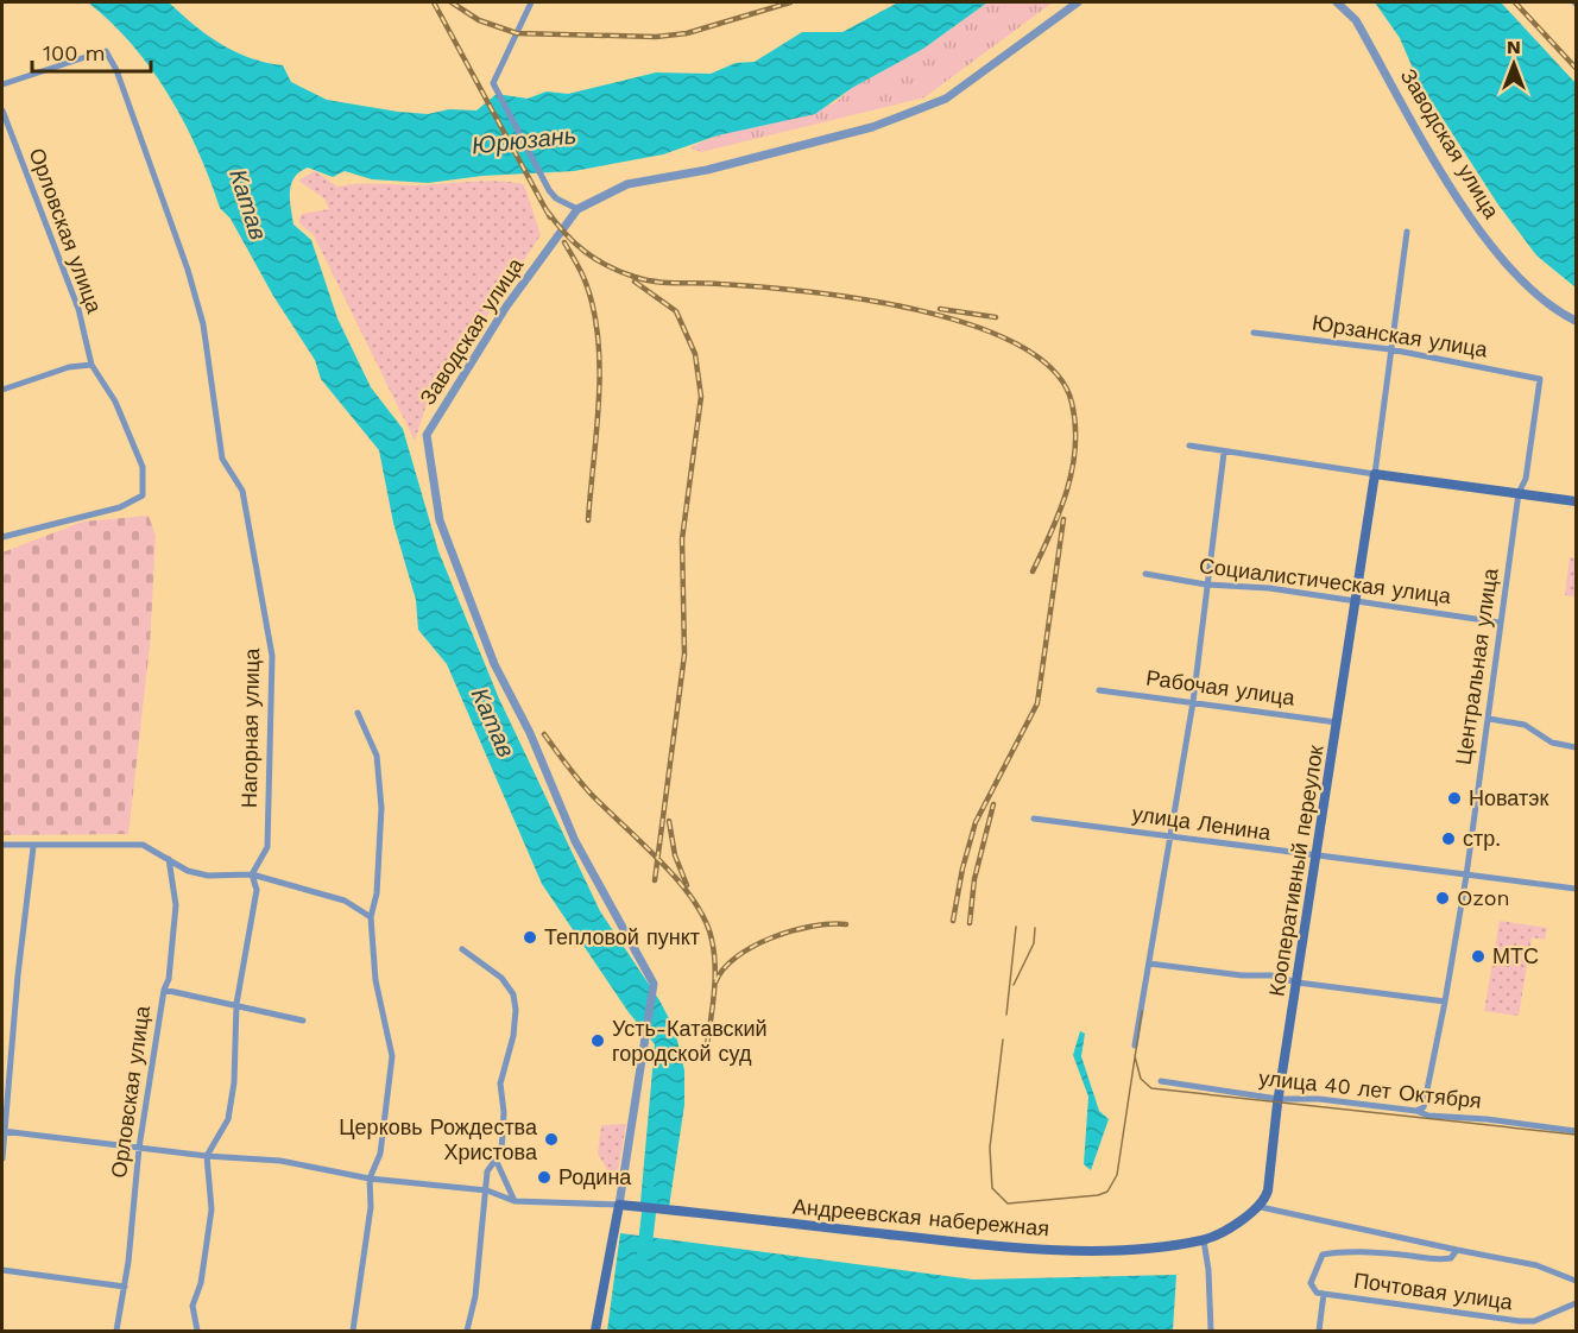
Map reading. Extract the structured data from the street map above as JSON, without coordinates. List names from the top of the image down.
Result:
{
  "streets": {
    "main road": ["Кооперативный переулок", "Андреевская набережная"],
    "street": [
      "Заводская улица",
      "Орловская улица",
      "Юрзанская улица",
      "Социалистическая улица",
      "Центральная улица",
      "Рабочая улица",
      "Нагорная улица",
      "улица Ленина",
      "улица 40 лет Октября",
      "Почтовая улица"
    ]
  },
  "crossings": [
    ["Заводская улица", "Андреевская набережная"],
    ["Юрзанская улица", "Центральная улица"],
    ["Социалистическая улица", "Центральная улица"],
    ["Социалистическая улица", "Кооперативный переулок"],
    ["Центральная улица", "улица Ленина"],
    ["Центральная улица", "улица 40 лет Октября"],
    ["Рабочая улица", "Кооперативный переулок"],
    ["улица Ленина", "Кооперативный переулок"],
    ["Кооперативный переулок", "улица 40 лет Октября"]
  ],
  "water": ["Юрюзань", "Катав"],
  "places": [
    "Новатэк",
    "стр.",
    "Ozon",
    "Тепловой пункт",
    "МТС",
    "Усть-Катавский городской суд",
    "Церковь Рождества Христова",
    "Родина"
  ],
  "scale_bar": "100 m",
  "north": "top"
}
